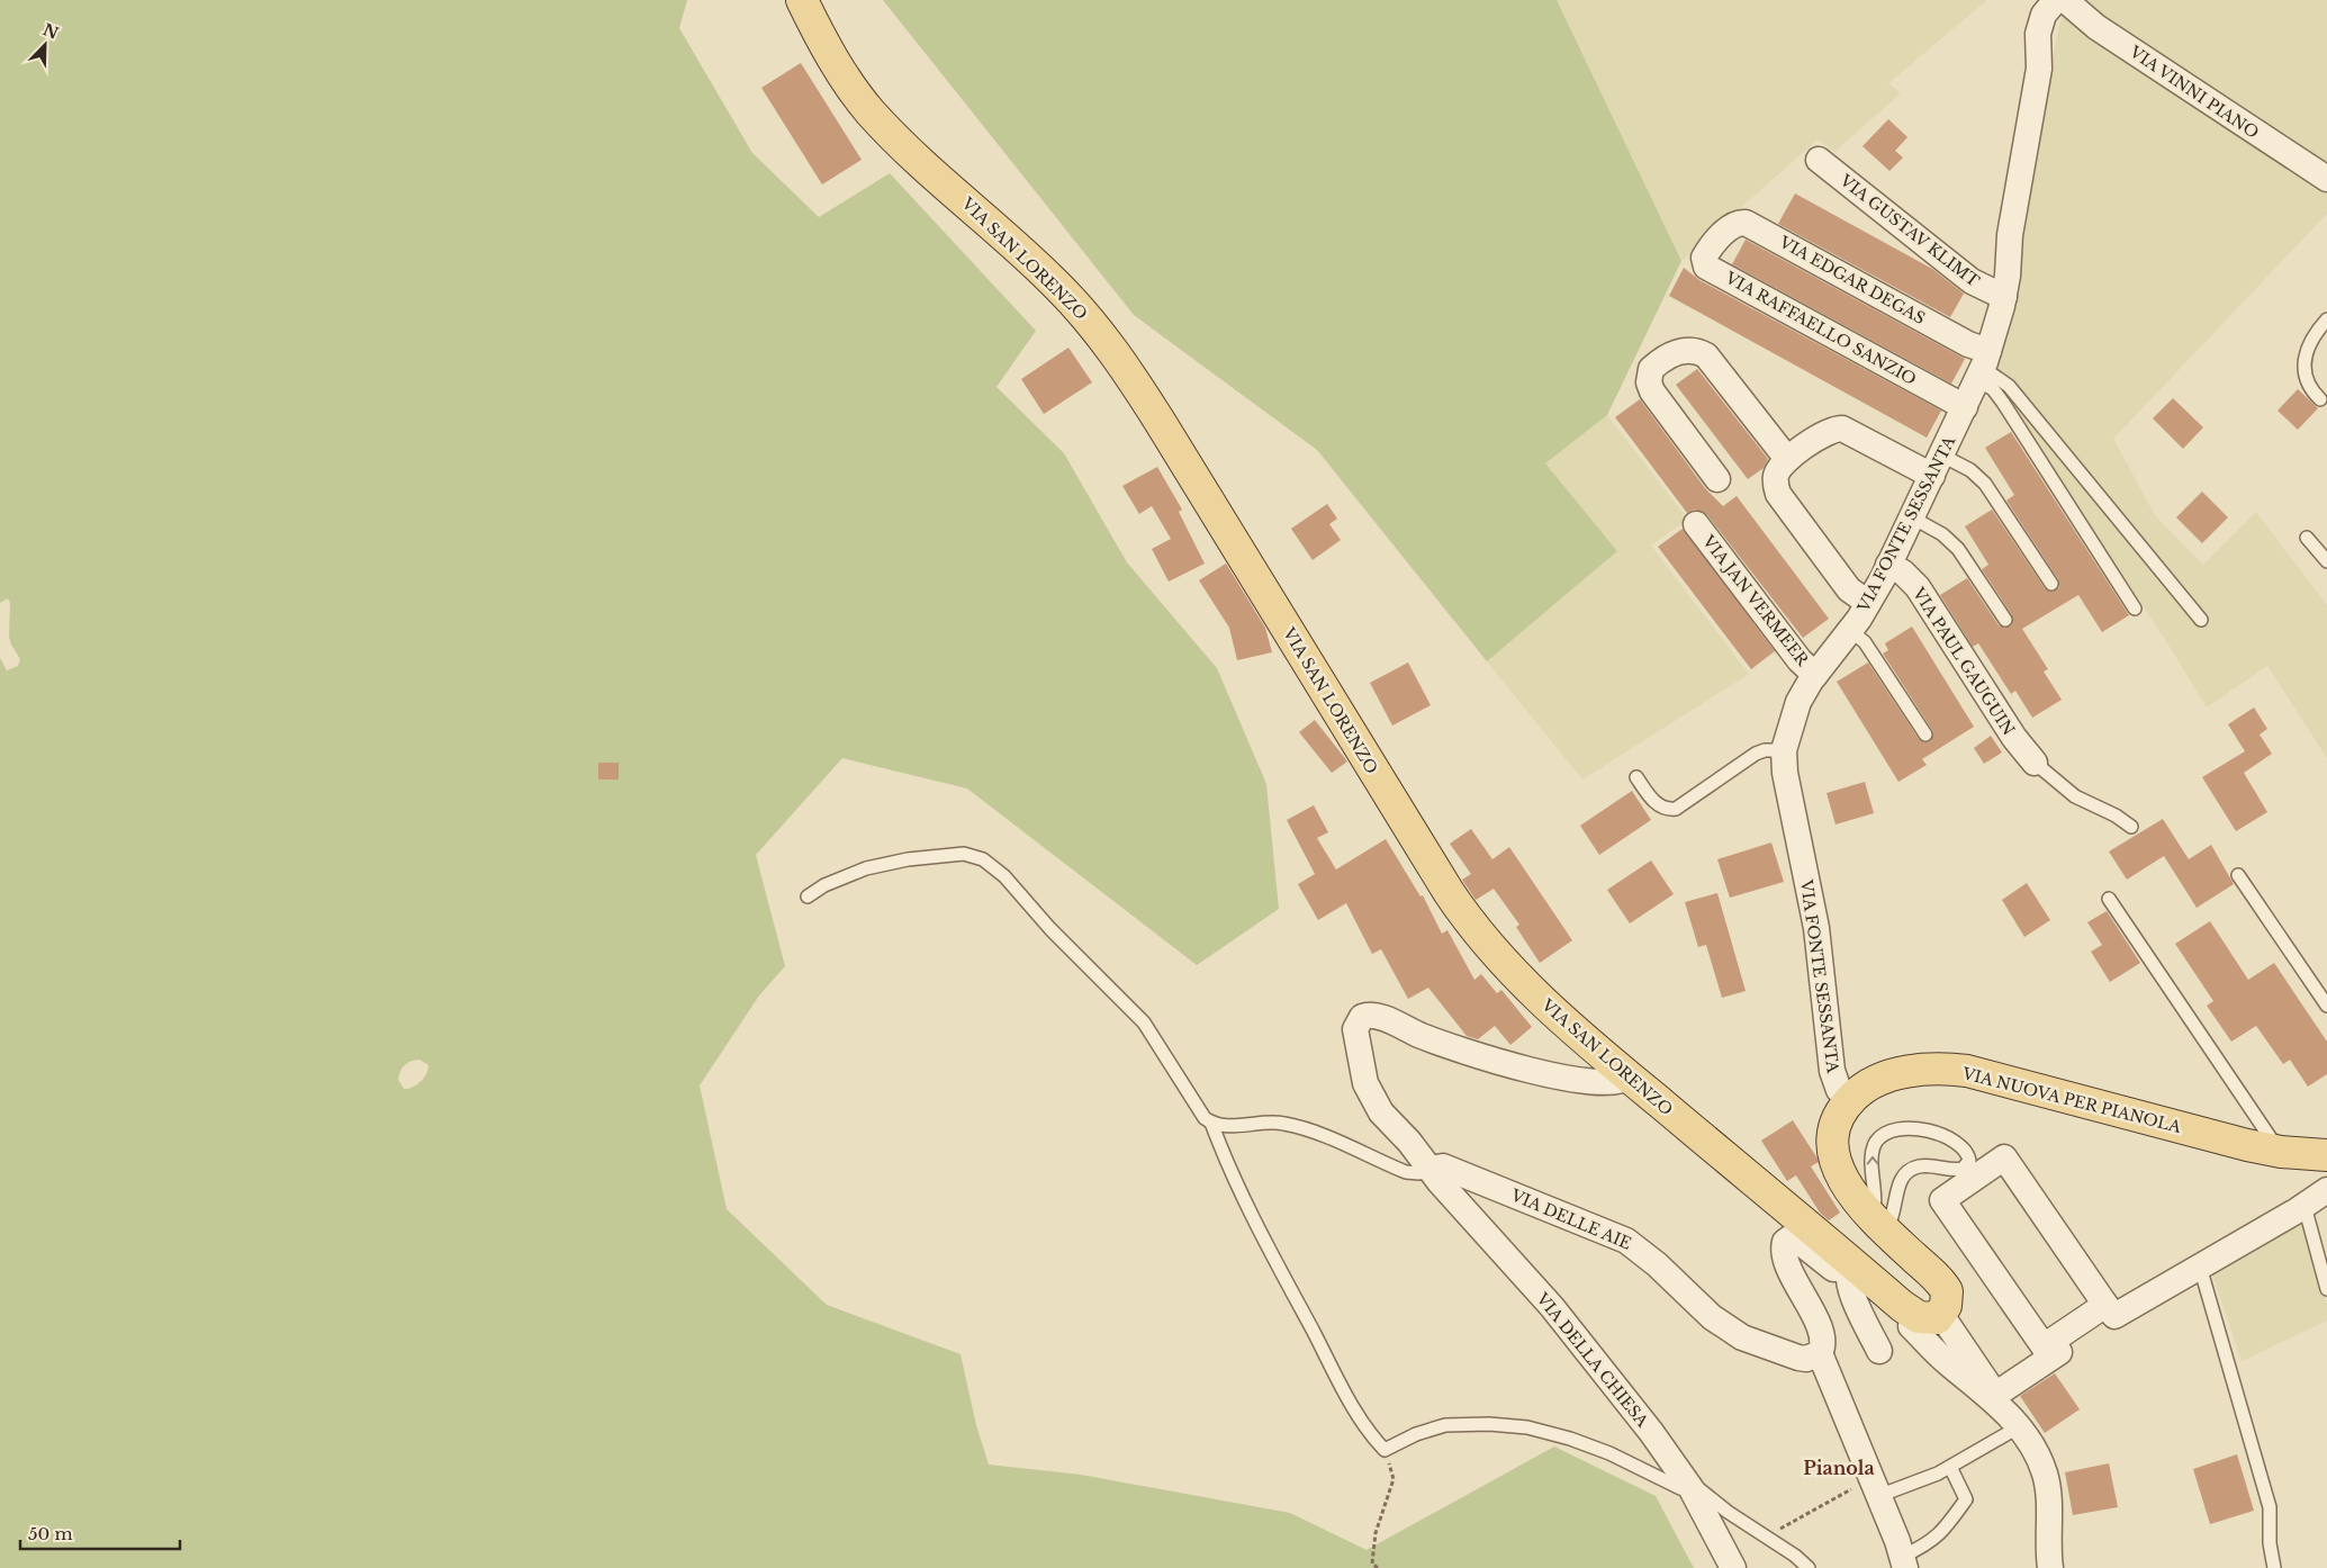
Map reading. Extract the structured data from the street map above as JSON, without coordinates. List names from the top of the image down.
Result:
{
  "streets": {
    "main road": ["VIA SAN LORENZO", "VIA NUOVA PER PIANOLA"],
    "street": [
      "VIA VINNI PIANO",
      "VIA GUSTAV KLIMT",
      "VIA EDGAR DEGAS",
      "VIA RAFFAELLO SANZIO",
      "VIA FONTE SESSANTA",
      "VIA JAN VERMEER",
      "VIA PAUL GAUGUIN",
      "VIA DELLE AIE",
      "VIA DELLA CHIESA"
    ]
  },
  "crossings": [
    ["VIA GUSTAV KLIMT", "VIA FONTE SESSANTA"],
    ["VIA SAN LORENZO", "VIA NUOVA PER PIANOLA"],
    ["VIA SAN LORENZO", "VIA DELLA CHIESA"],
    ["VIA EDGAR DEGAS", "VIA RAFFAELLO SANZIO"],
    ["VIA EDGAR DEGAS", "VIA FONTE SESSANTA"],
    ["VIA RAFFAELLO SANZIO", "VIA FONTE SESSANTA"],
    ["VIA FONTE SESSANTA", "VIA JAN VERMEER"],
    ["VIA FONTE SESSANTA", "VIA PAUL GAUGUIN"],
    ["VIA FONTE SESSANTA", "VIA NUOVA PER PIANOLA"],
    ["VIA DELLE AIE", "VIA DELLA CHIESA"]
  ],
  "districts": ["Pianola"],
  "scale_bar": "50 m",
  "north": "top right"
}
